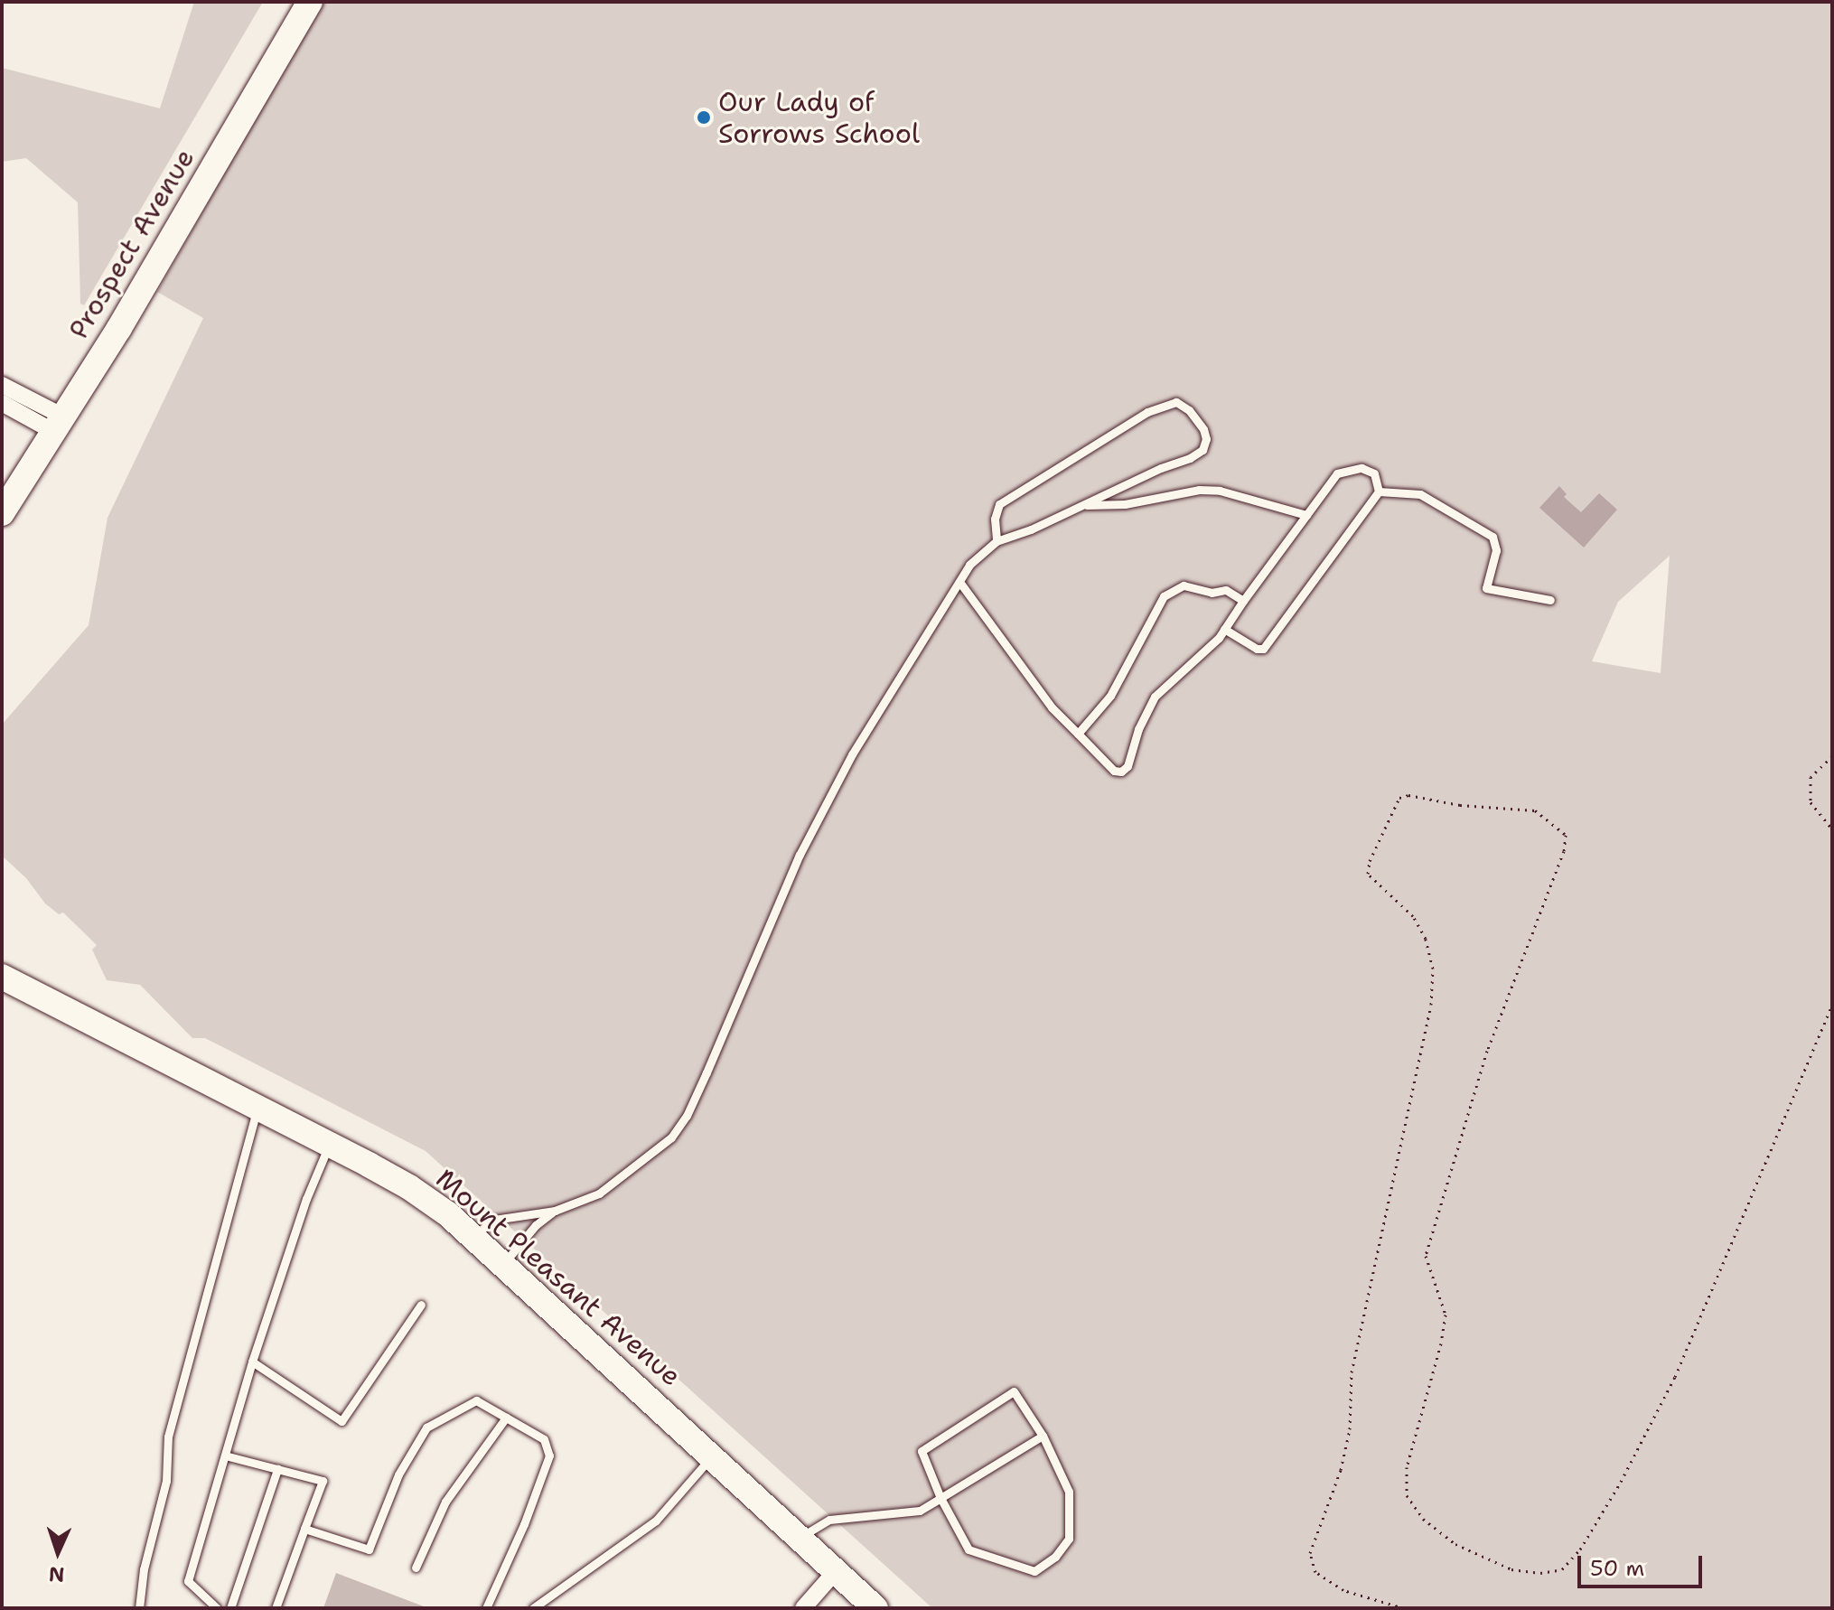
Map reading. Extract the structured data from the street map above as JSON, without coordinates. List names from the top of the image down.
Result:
{
  "streets": {
    "main road": ["Prospect Avenue", "Mount Pleasant Avenue"]
  },
  "places": ["Our Lady of Sorrows School"],
  "scale_bar": "50 m",
  "north": "bottom"
}
